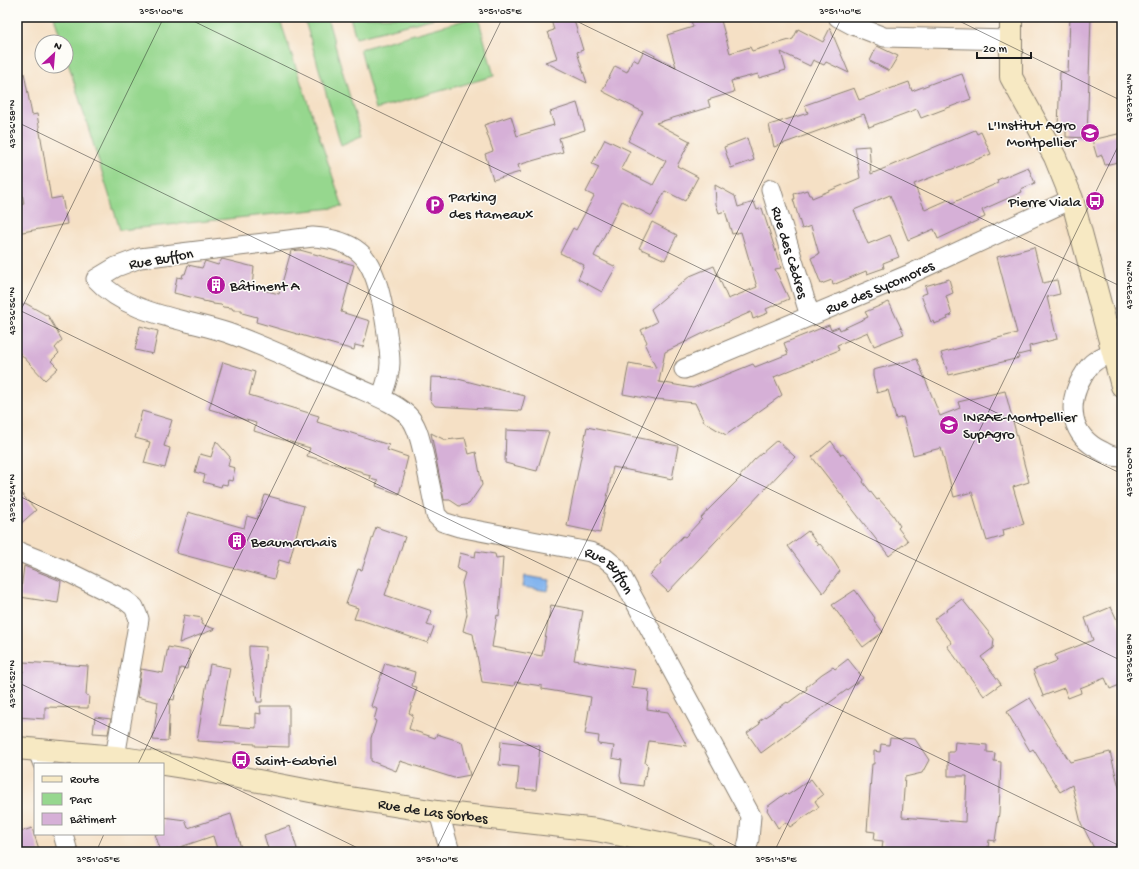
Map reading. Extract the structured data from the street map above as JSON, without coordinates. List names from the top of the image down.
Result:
{
  "streets": {
    "street": [
      "Rue des Cèdres",
      "Rue Buffon",
      "Rue des Sycomores",
      "Rue de Las Sorbes"
    ]
  },
  "crossings": [
    ["Rue des Cèdres", "Rue des Sycomores"]
  ],
  "places": {
    "school or university": ["L'Institut Agro Montpellier", "INRAE-Montpellier SupAgro"],
    "bus stop": ["Pierre Viala", "Saint-Gabriel"],
    "parking": ["Parking des Hameaux"],
    "building": ["Bâtiment A", "Beaumarchais"]
  },
  "legend": ["Route", "Parc", "Bâtiment"],
  "scale_bar": "20 m",
  "north": "top right",
  "coordinates": [
    "3°51'00\"E",
    "3°51'05\"E",
    "3°51'10\"E",
    "43°37'04\"N",
    "43°36'58\"N",
    "43°37'02\"N",
    "43°36'56\"N",
    "43°37'00\"N",
    "43°36'54\"N",
    "43°36'52\"N",
    "3°51'15\"E"
  ]
}
